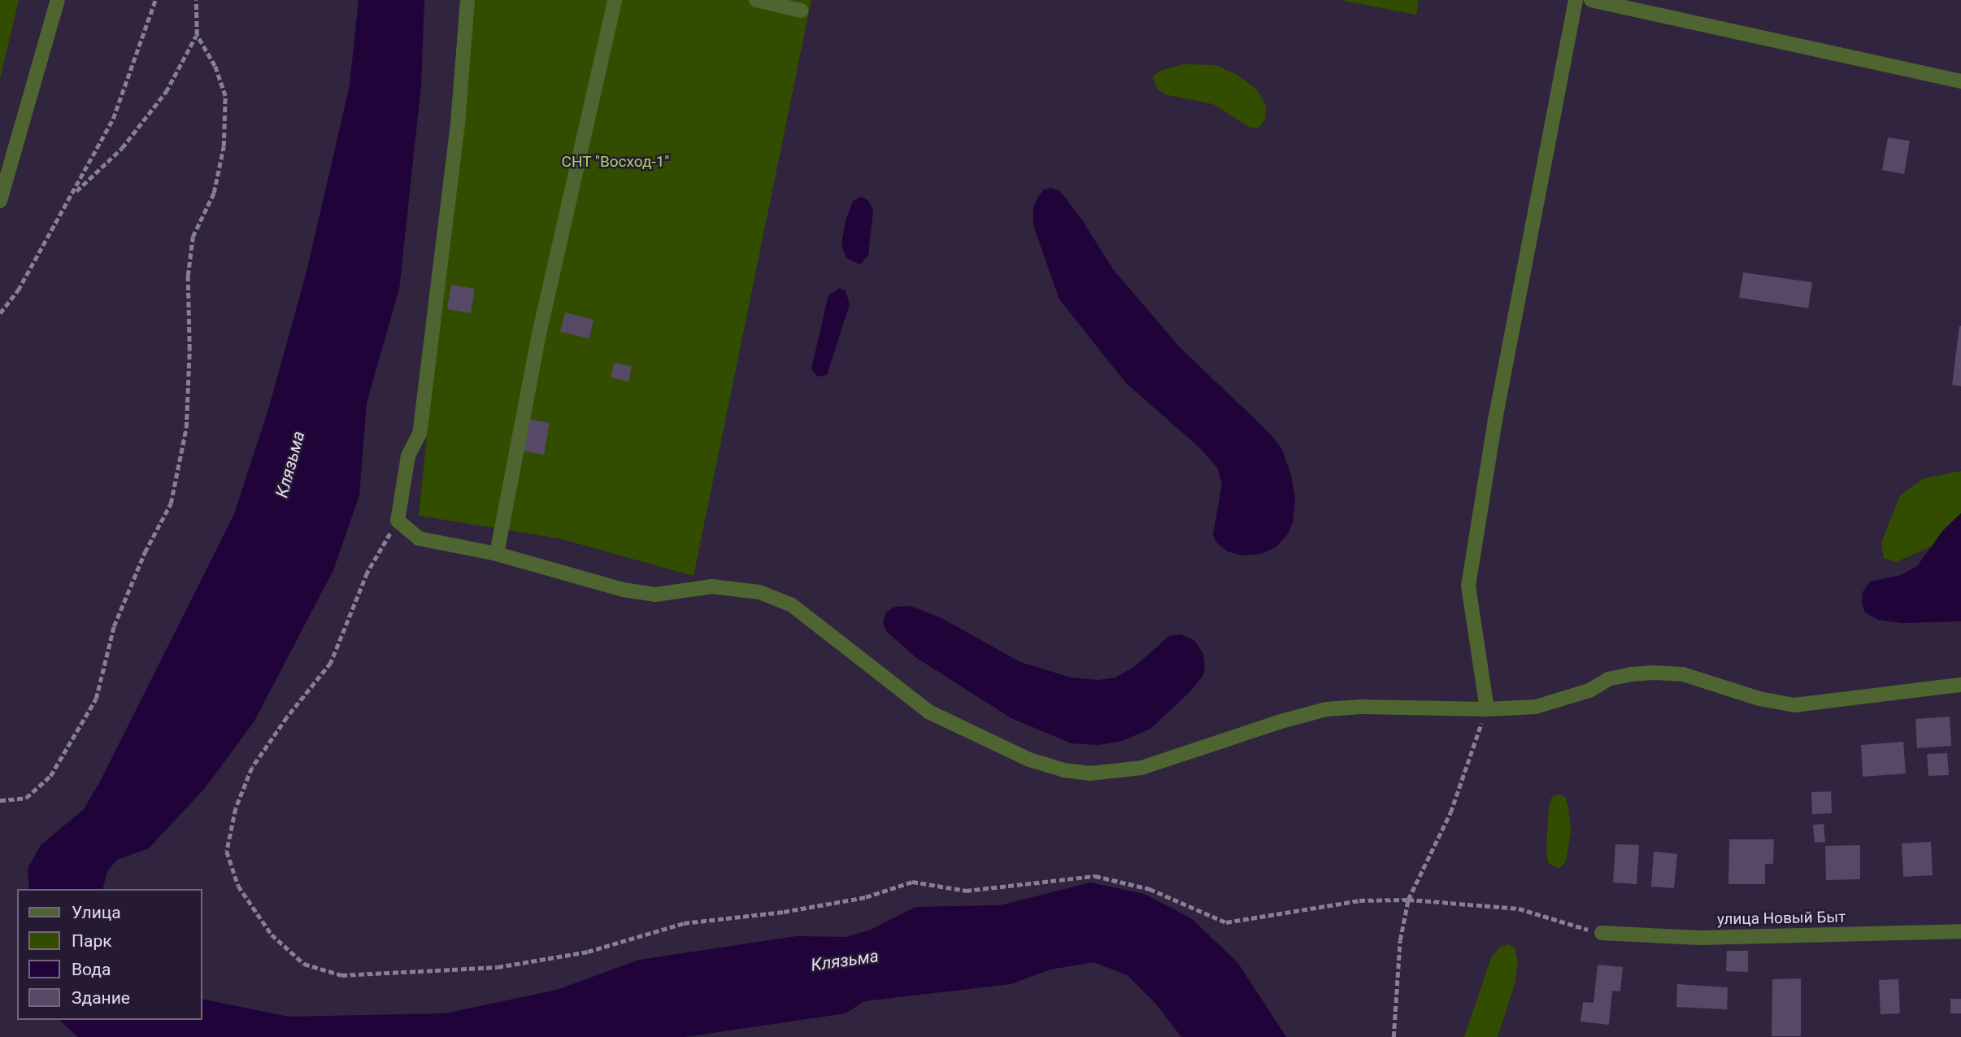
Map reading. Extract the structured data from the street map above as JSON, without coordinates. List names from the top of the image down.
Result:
{
  "streets": {
    "street": ["улица Новый Быт"]
  },
  "water": ["Клязьма"],
  "parks": ["СНТ \"Восход-1\""],
  "legend": [
    "Улица",
    "Парк",
    "Вода",
    "Здание"
  ]
}
